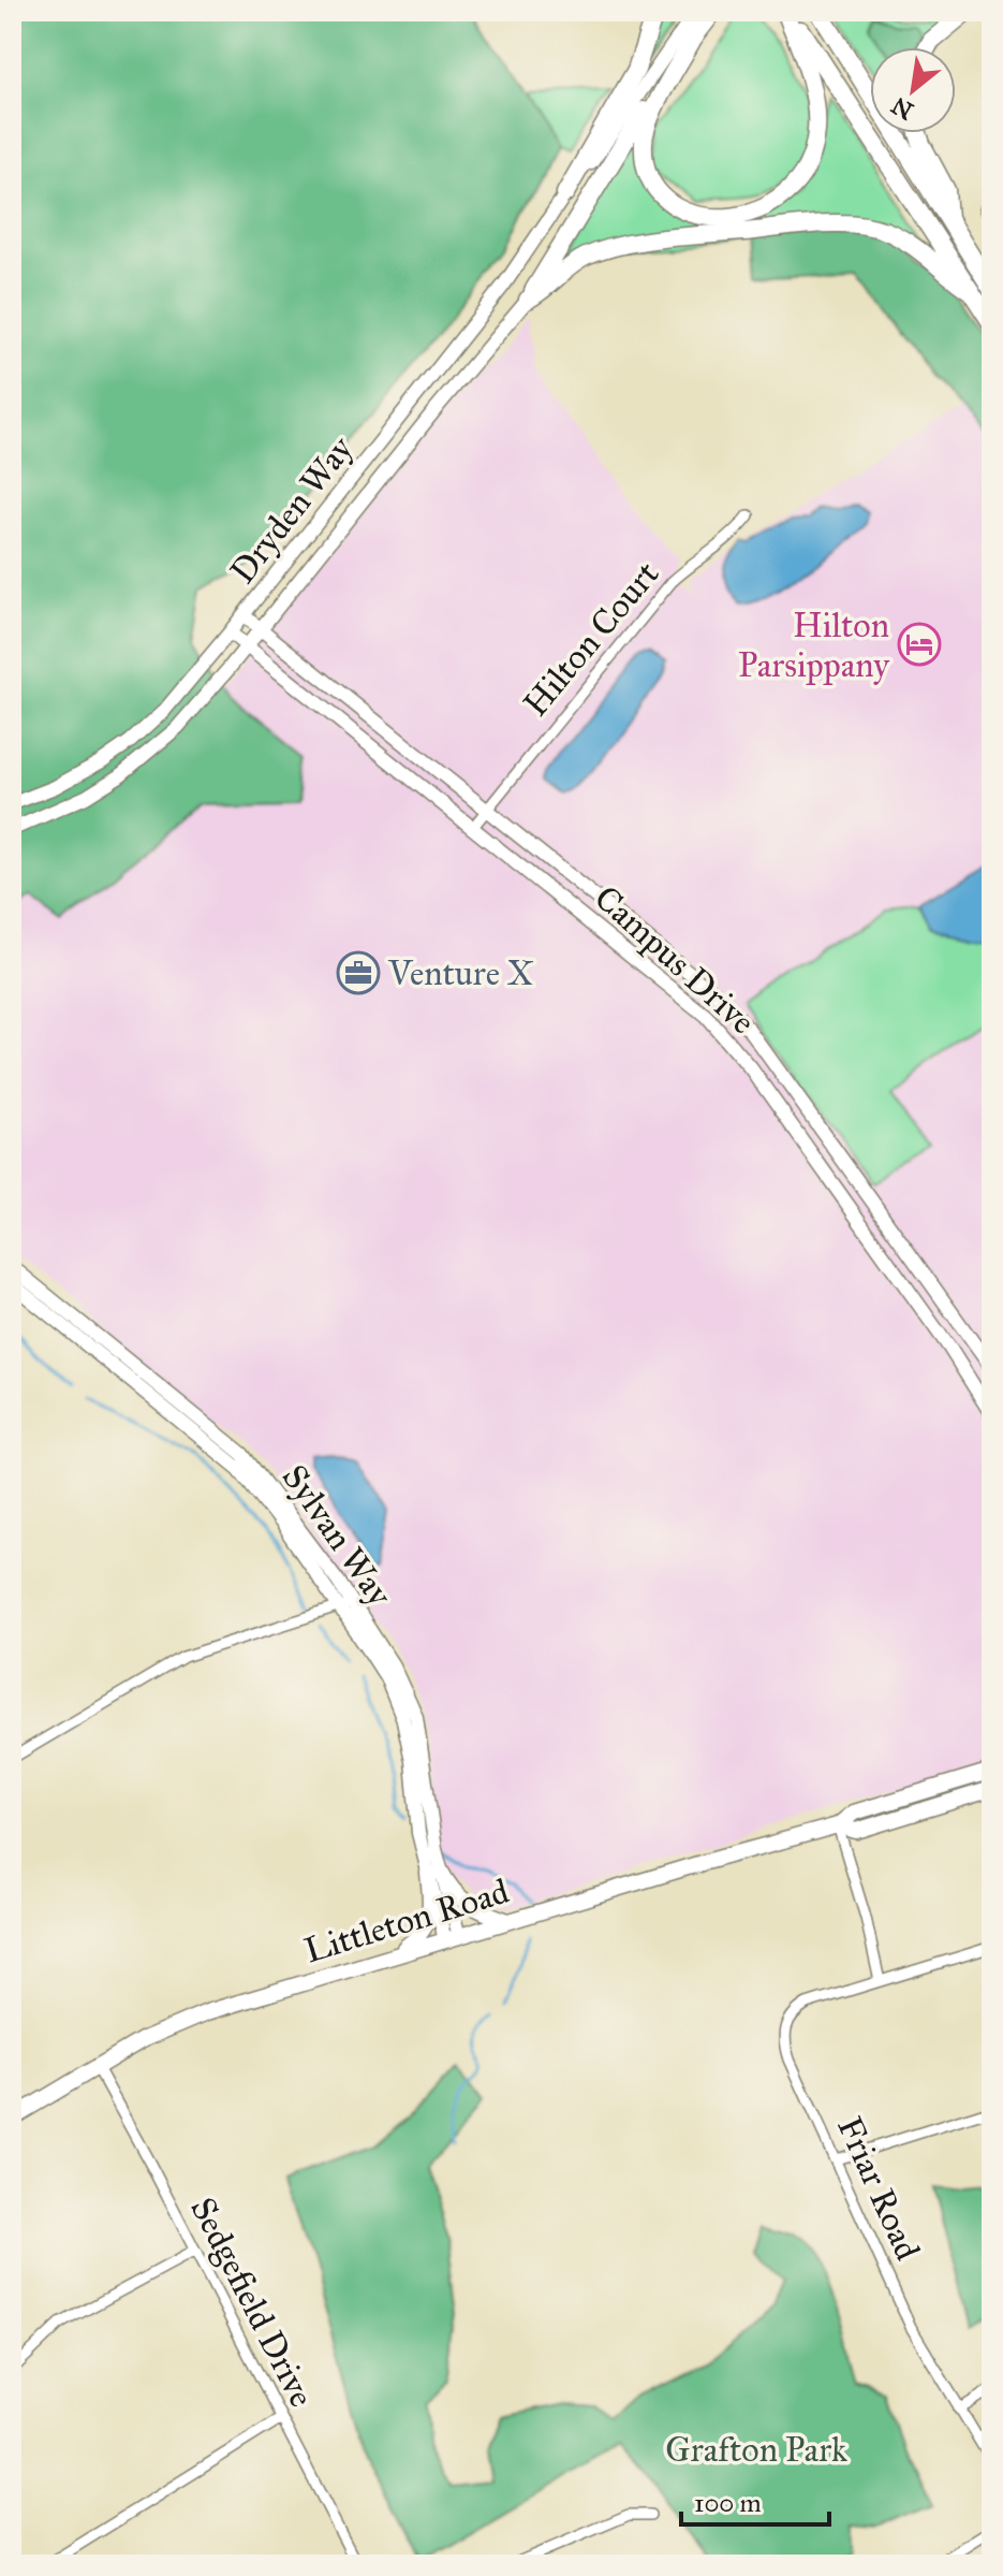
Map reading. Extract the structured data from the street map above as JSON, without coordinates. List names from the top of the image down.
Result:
{
  "streets": {
    "main road": ["Littleton Road"],
    "street": [
      "Dryden Way",
      "Hilton Court",
      "Campus Drive",
      "Sylvan Way",
      "Friar Road",
      "Sedgefield Drive"
    ]
  },
  "crossings": [
    ["Dryden Way", "Campus Drive"],
    ["Hilton Court", "Campus Drive"],
    ["Sylvan Way", "Littleton Road"],
    ["Littleton Road", "Sedgefield Drive"]
  ],
  "parks": ["Grafton Park"],
  "places": {
    "hotel": ["Hilton Parsippany"],
    "office": ["Venture X"]
  },
  "scale_bar": "100 m",
  "north": "bottom left"
}
